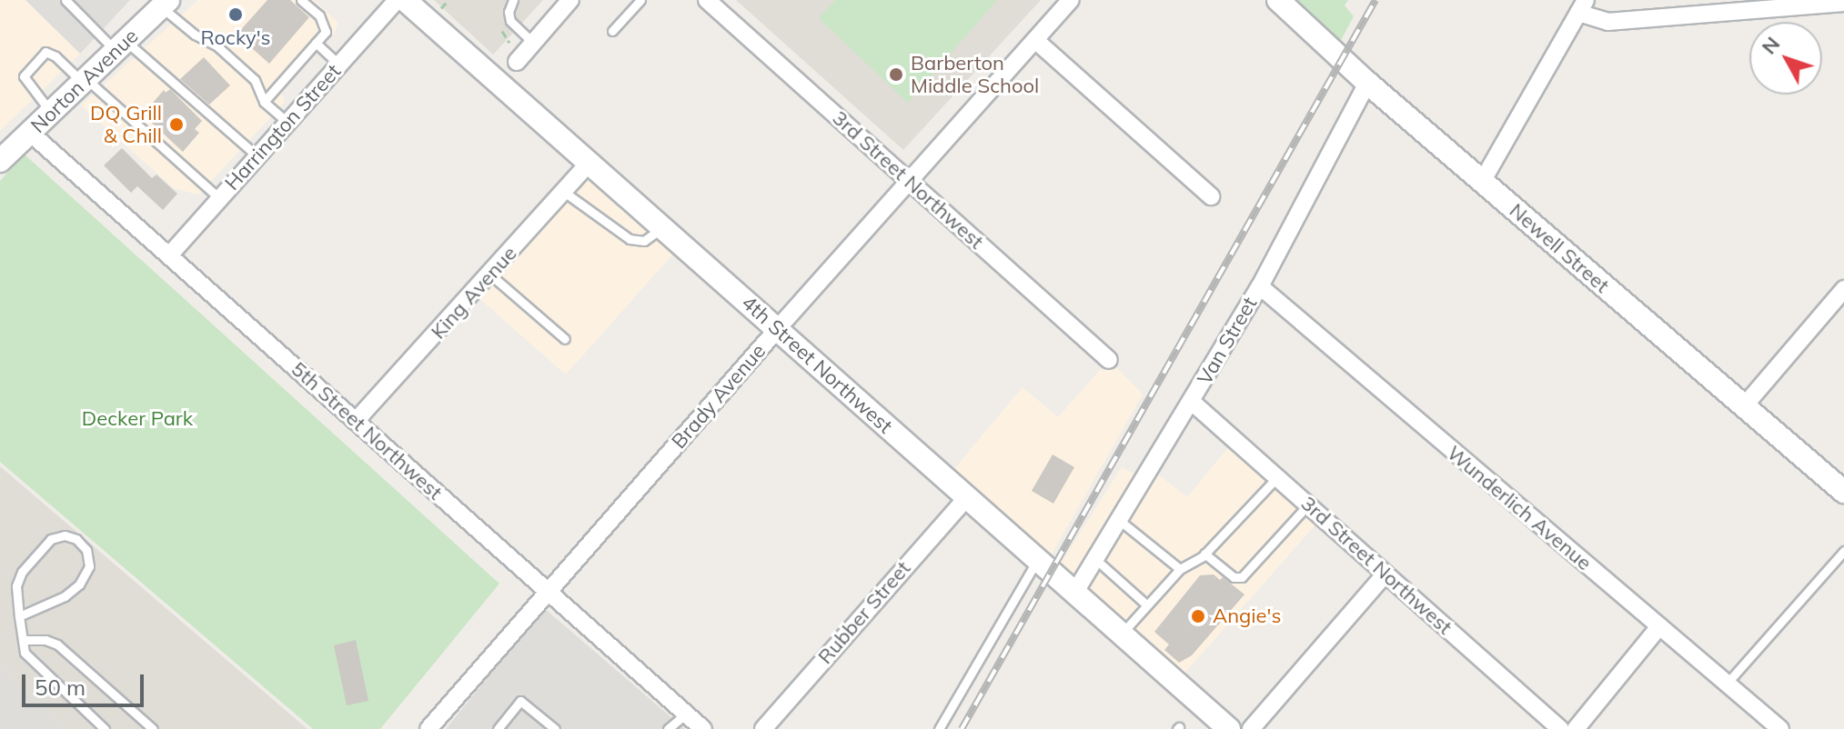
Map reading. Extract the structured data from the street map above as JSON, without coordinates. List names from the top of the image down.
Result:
{
  "streets": {
    "street": [
      "Norton Avenue",
      "Harrington Street",
      "3rd Street Northwest",
      "Newell Street",
      "King Avenue",
      "Van Street",
      "4th Street Northwest",
      "Brady Avenue",
      "5th Street Northwest",
      "Wunderlich Avenue",
      "Rubber Street"
    ]
  },
  "crossings": [
    ["Norton Avenue", "5th Street Northwest"],
    ["Harrington Street", "5th Street Northwest"],
    ["3rd Street Northwest", "Van Street"],
    ["3rd Street Northwest", "Brady Avenue"],
    ["Newell Street", "Van Street"],
    ["King Avenue", "4th Street Northwest"],
    ["King Avenue", "5th Street Northwest"],
    ["Van Street", "4th Street Northwest"],
    ["Van Street", "Wunderlich Avenue"],
    ["4th Street Northwest", "Brady Avenue"],
    ["4th Street Northwest", "Rubber Street"],
    ["Brady Avenue", "5th Street Northwest"]
  ],
  "parks": ["Decker Park"],
  "places": [
    "Rocky's",
    "Barberton Middle School",
    "DQ Grill & Chill",
    "Angie's"
  ],
  "scale_bar": "50 m",
  "north": "top left"
}
